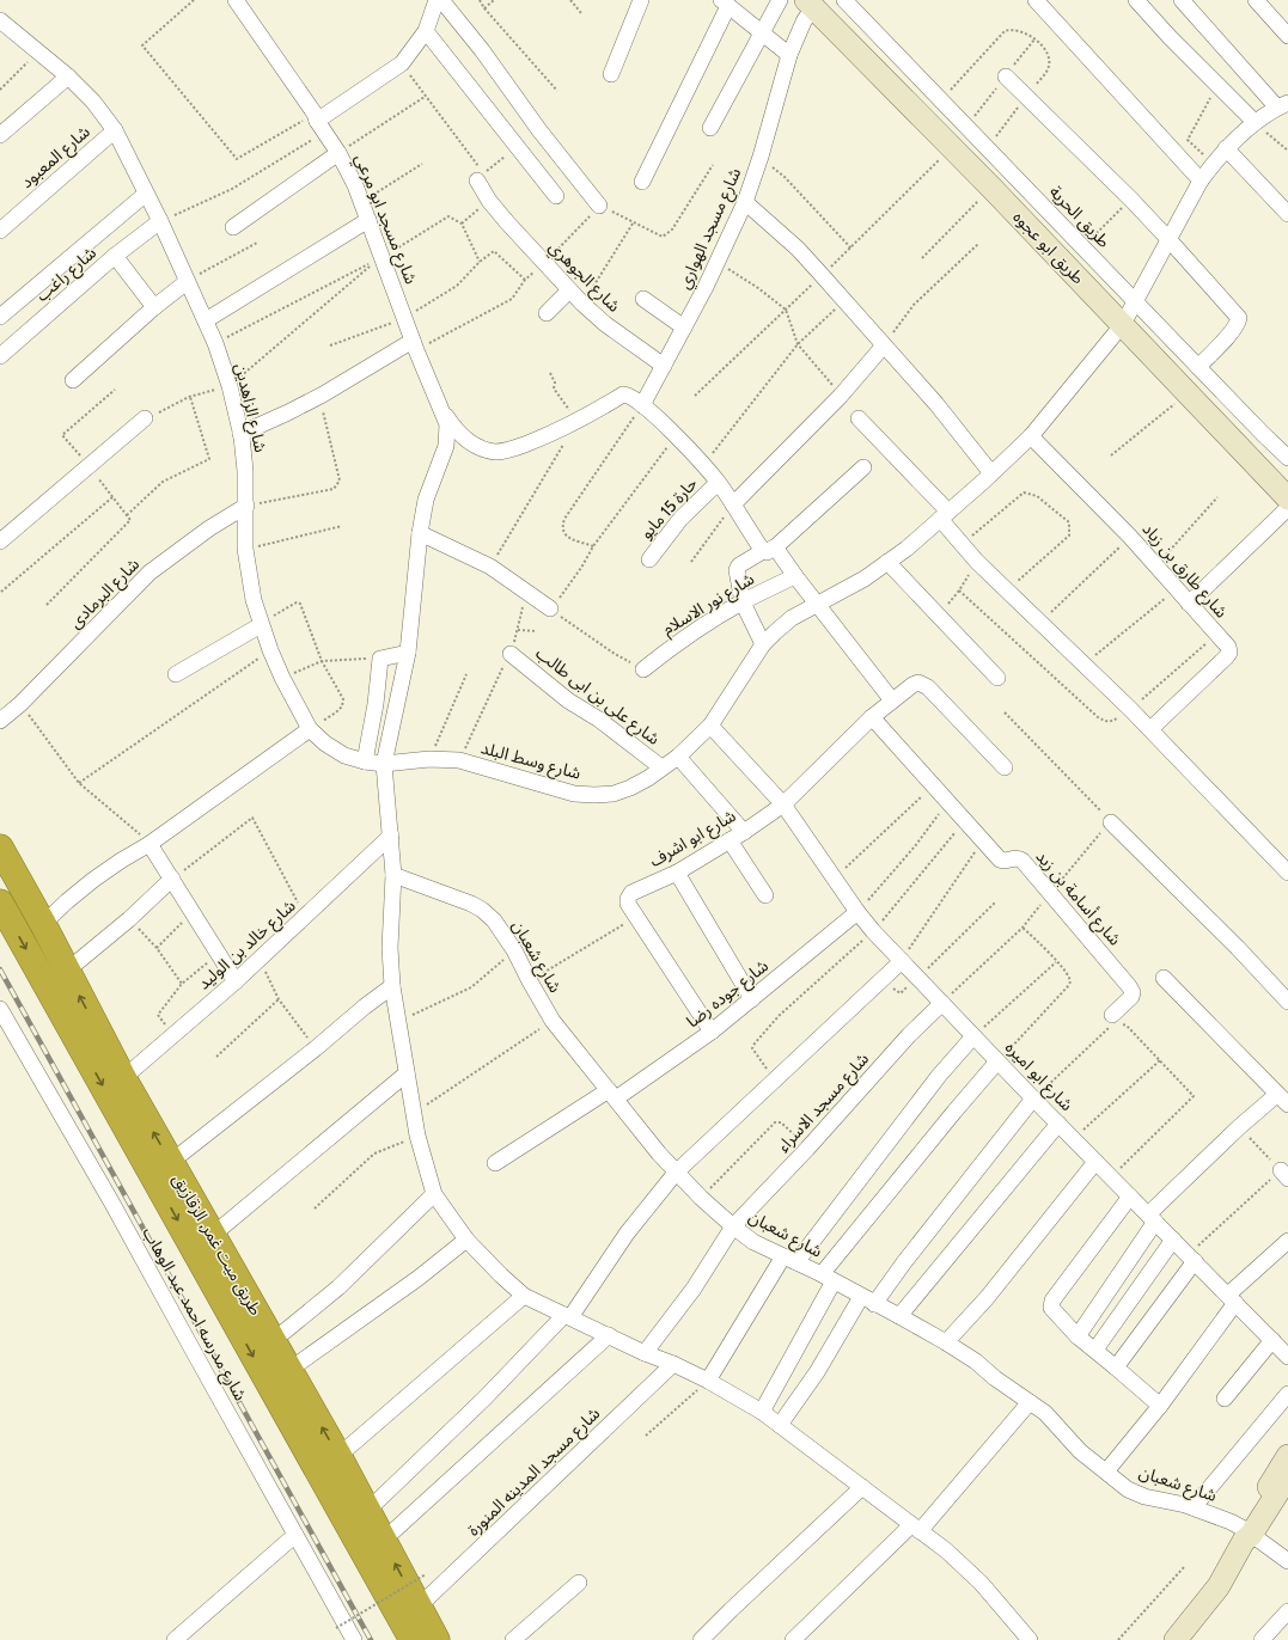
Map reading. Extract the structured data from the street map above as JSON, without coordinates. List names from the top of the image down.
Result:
{
  "streets": {
    "highway": ["طريق ميت غمر, الزقازيق"],
    "street": [
      "شارع المعبود",
      "طريق الحرية",
      "شارع مسجد ابو مرعي",
      "شارع مسجد الهواري",
      "طريق ابو عجوه",
      "شارع راغب",
      "شارع الجوهري",
      "شارع الزاهدين",
      "حارة 15 مايو",
      "شارع طارق بن زياد",
      "شارع البرمادى",
      "شارع نور الاسلام",
      "شارع على بن ابى طالب",
      "شارع وسط البلد",
      "شارع ابو اشرف",
      "شارع أسامة بن زيد",
      "شارع خالد بن الوليد",
      "شارع شعبان",
      "شارع جوده رضا",
      "شارع ابو اميره",
      "شارع مسجد الاسراء",
      "شارع مدرسه احمد عبد الوهاب",
      "شارع مسجد المدينه المنورة"
    ]
  },
  "crossings": [
    ["شارع المعبود", "شارع الزاهدين"],
    ["طريق الحرية", "شارع وسط البلد"],
    ["شارع مسجد الهواري", "طريق ابو عجوه"],
    ["شارع مسجد الهواري", "شارع الجوهري"],
    ["طريق ابو عجوه", "شارع وسط البلد"],
    ["شارع راغب", "شارع الزاهدين"],
    ["شارع الزاهدين", "شارع البرمادى"],
    ["شارع الزاهدين", "شارع وسط البلد"],
    ["شارع طارق بن زياد", "شارع وسط البلد"],
    ["شارع على بن ابى طالب", "شارع وسط البلد"],
    ["شارع وسط البلد", "شارع ابو اميره"],
    ["شارع ابو اشرف", "شارع أسامة بن زيد"],
    ["شارع ابو اشرف", "شارع جوده رضا"],
    ["شارع ابو اشرف", "شارع ابو اميره"],
    ["شارع خالد بن الوليد", "طريق ميت غمر, الزقازيق"],
    ["شارع شعبان", "شارع جوده رضا"],
    ["شارع شعبان", "شارع مسجد الاسراء"],
    ["شارع جوده رضا", "شارع ابو اميره"],
    ["شارع ابو اميره", "شارع مسجد الاسراء"],
    ["طريق ميت غمر, الزقازيق", "شارع مسجد المدينه المنورة"]
  ]
}
